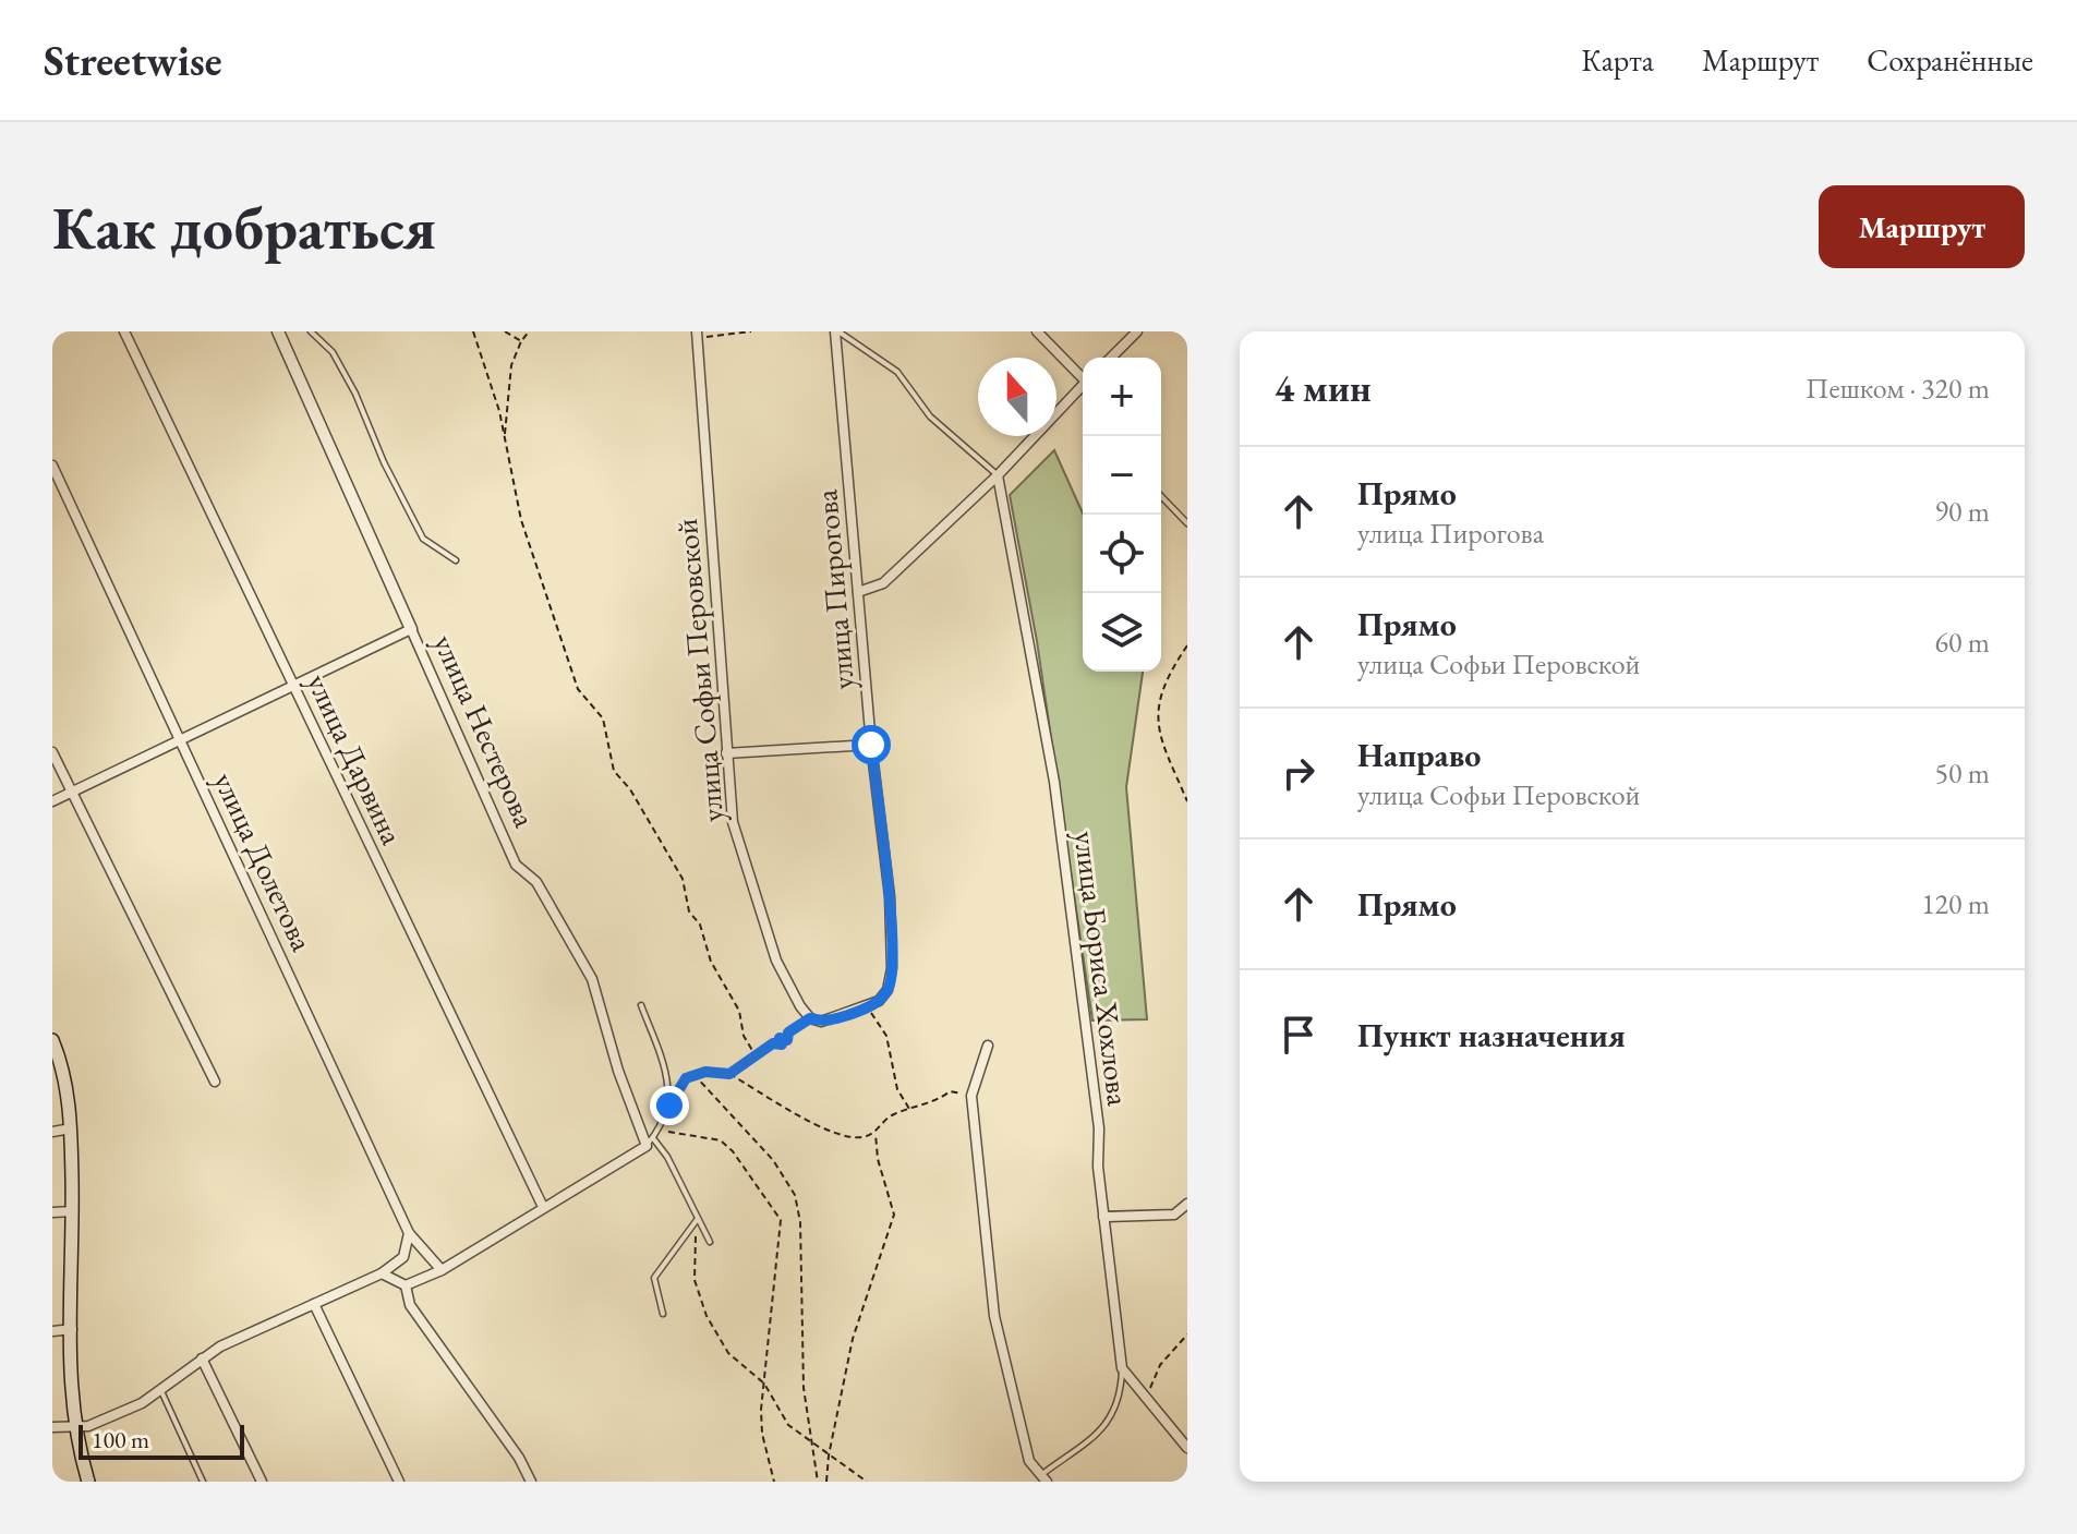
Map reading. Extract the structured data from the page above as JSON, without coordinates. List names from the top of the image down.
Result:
{
  "streets": {
    "street": [
      "улица Пирогова",
      "улица Софьи Перовской",
      "улица Нестерова",
      "улица Дарвина",
      "улица Долетова",
      "улица Бориса Хохлова"
    ]
  },
  "scale_bar": "100 m",
  "north": "top",
  "page": {
    "header": "Streetwise",
    "nav": ["Карта", "Маршрут", "Сохранённые"],
    "buttons": "Маршрут",
    "title": "Как добраться",
    "heading": ["4 мин", "Пешком · 320 m"],
    "map_buttons": ["+", "−"],
    "list": [
      ["Прямо", "улица Пирогова", "90 m"],
      ["Прямо", "улица Софьи Перовской", "60 m"],
      ["Направо", "улица Софьи Перовской", "50 m"],
      ["Прямо", "120 m"],
      "Пункт назначения"
    ],
    "scale": "100 m"
  }
}
